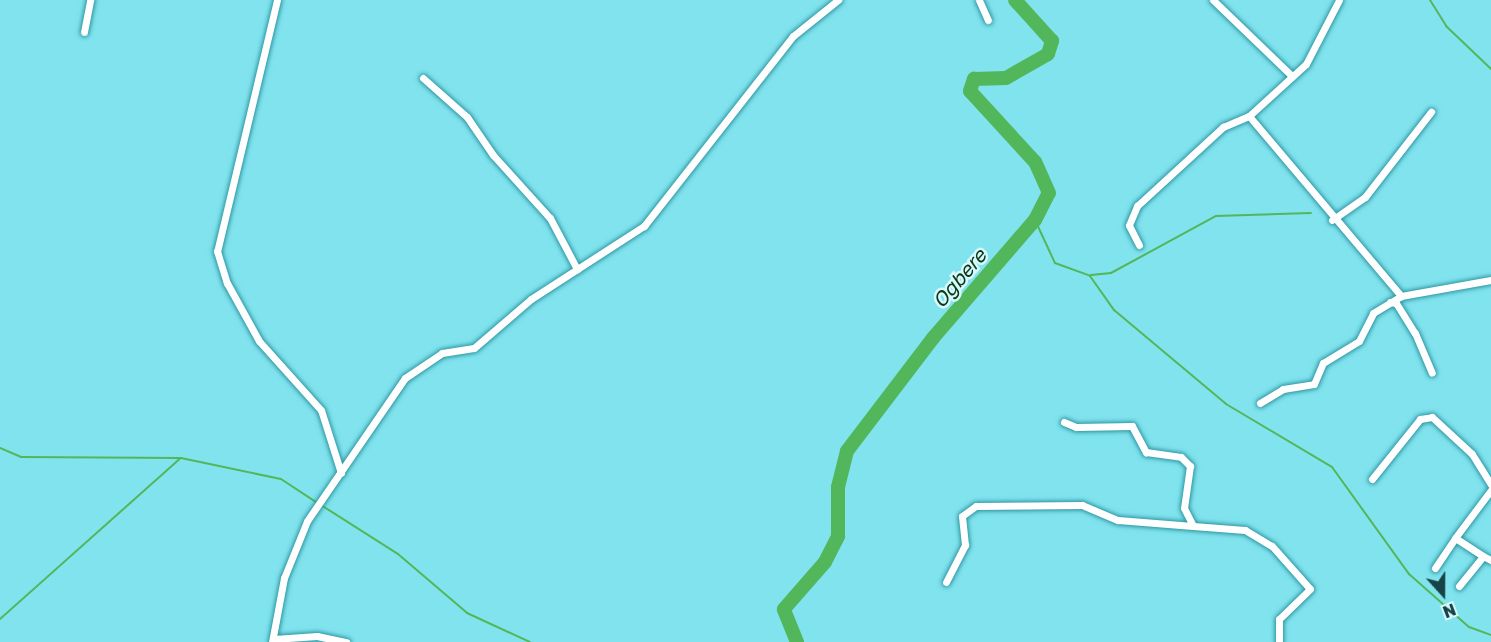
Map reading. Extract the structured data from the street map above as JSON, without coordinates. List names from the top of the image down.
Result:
{
  "water": ["Ogbere"],
  "north": "bottom"
}
